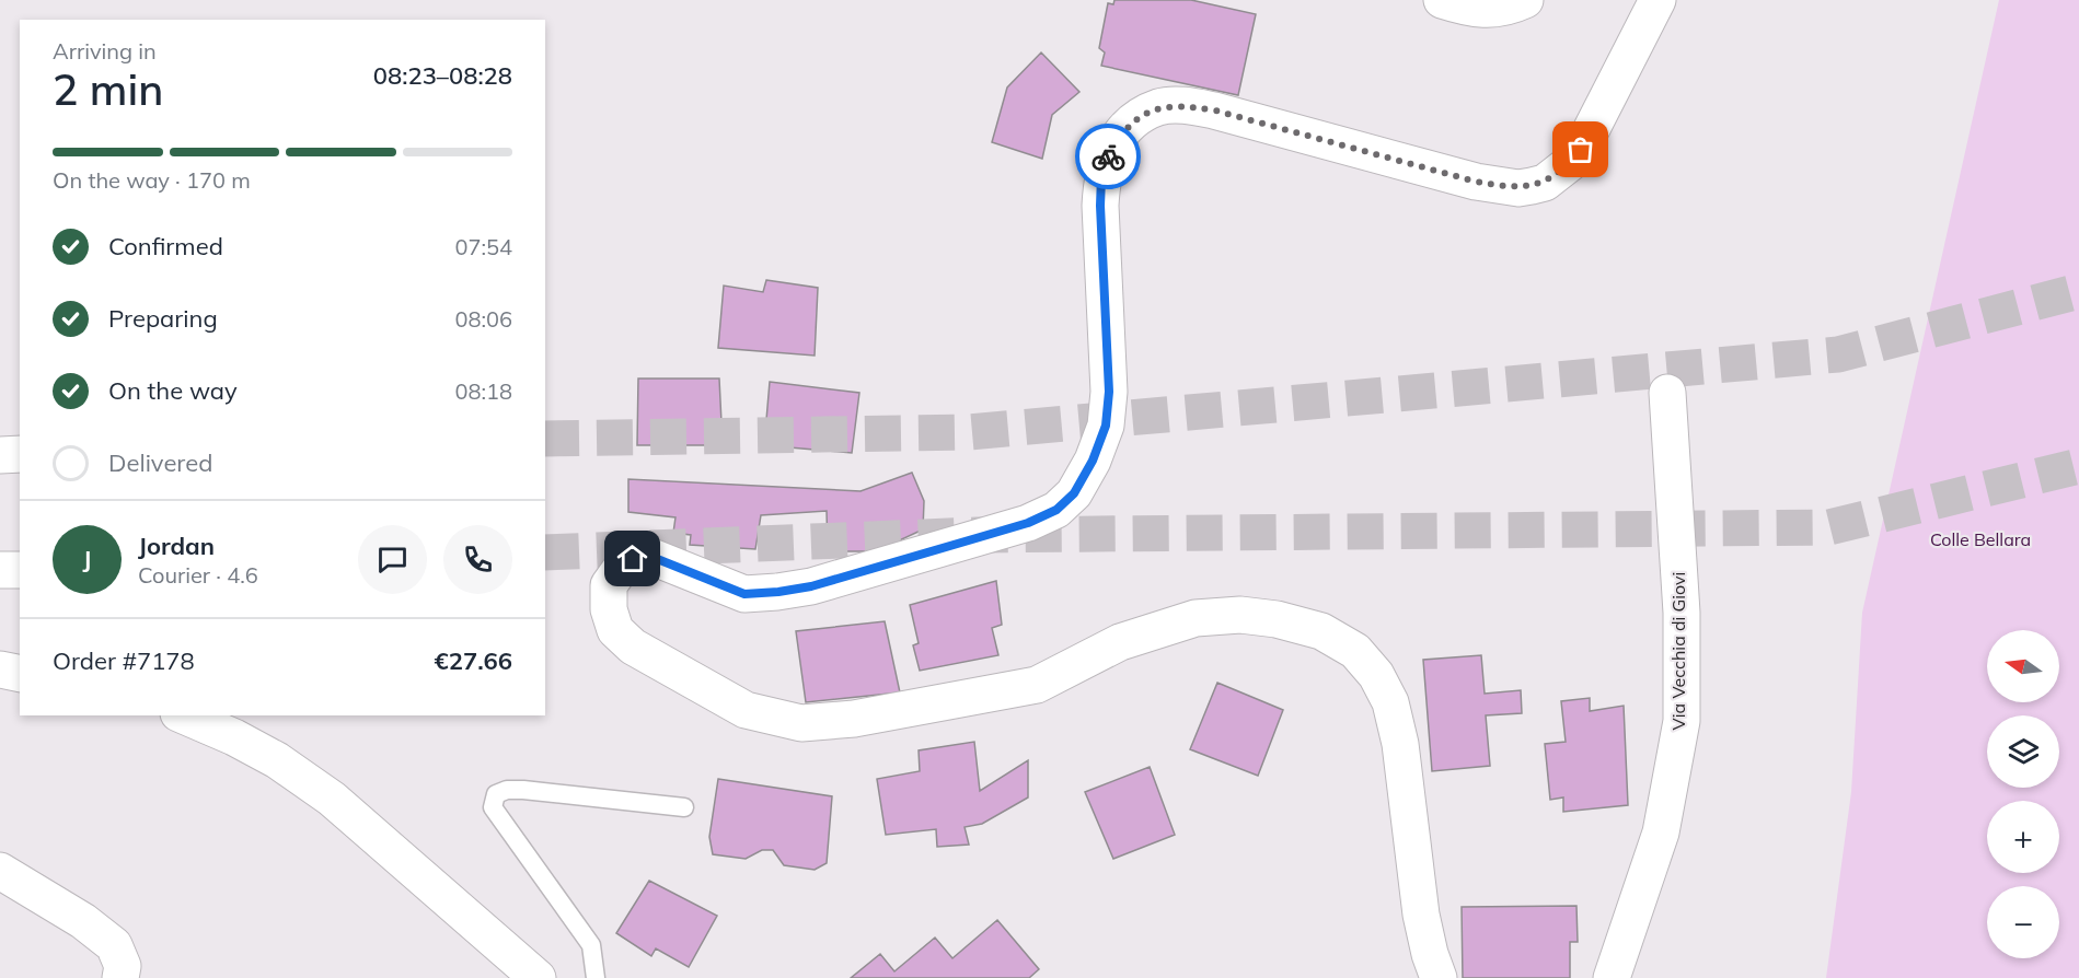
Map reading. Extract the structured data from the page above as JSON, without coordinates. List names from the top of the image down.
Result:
{
  "streets": {
    "main road": ["Via Vecchia di Giovi"]
  },
  "parks": ["Colle Bellara"],
  "north": "left",
  "page": {
    "heading": ["2 min", "Arriving in", "08:23–08:28"],
    "panel": [
      "Jordan",
      "Courier · 4.6",
      "Order #7178",
      "€27.66"
    ],
    "bar": "On the way · 170 m",
    "list": [
      ["Confirmed", "07:54"],
      ["Preparing", "08:06"],
      ["On the way", "08:18"],
      "Delivered"
    ],
    "round": "J",
    "map_buttons": ["+", "−"]
  }
}
